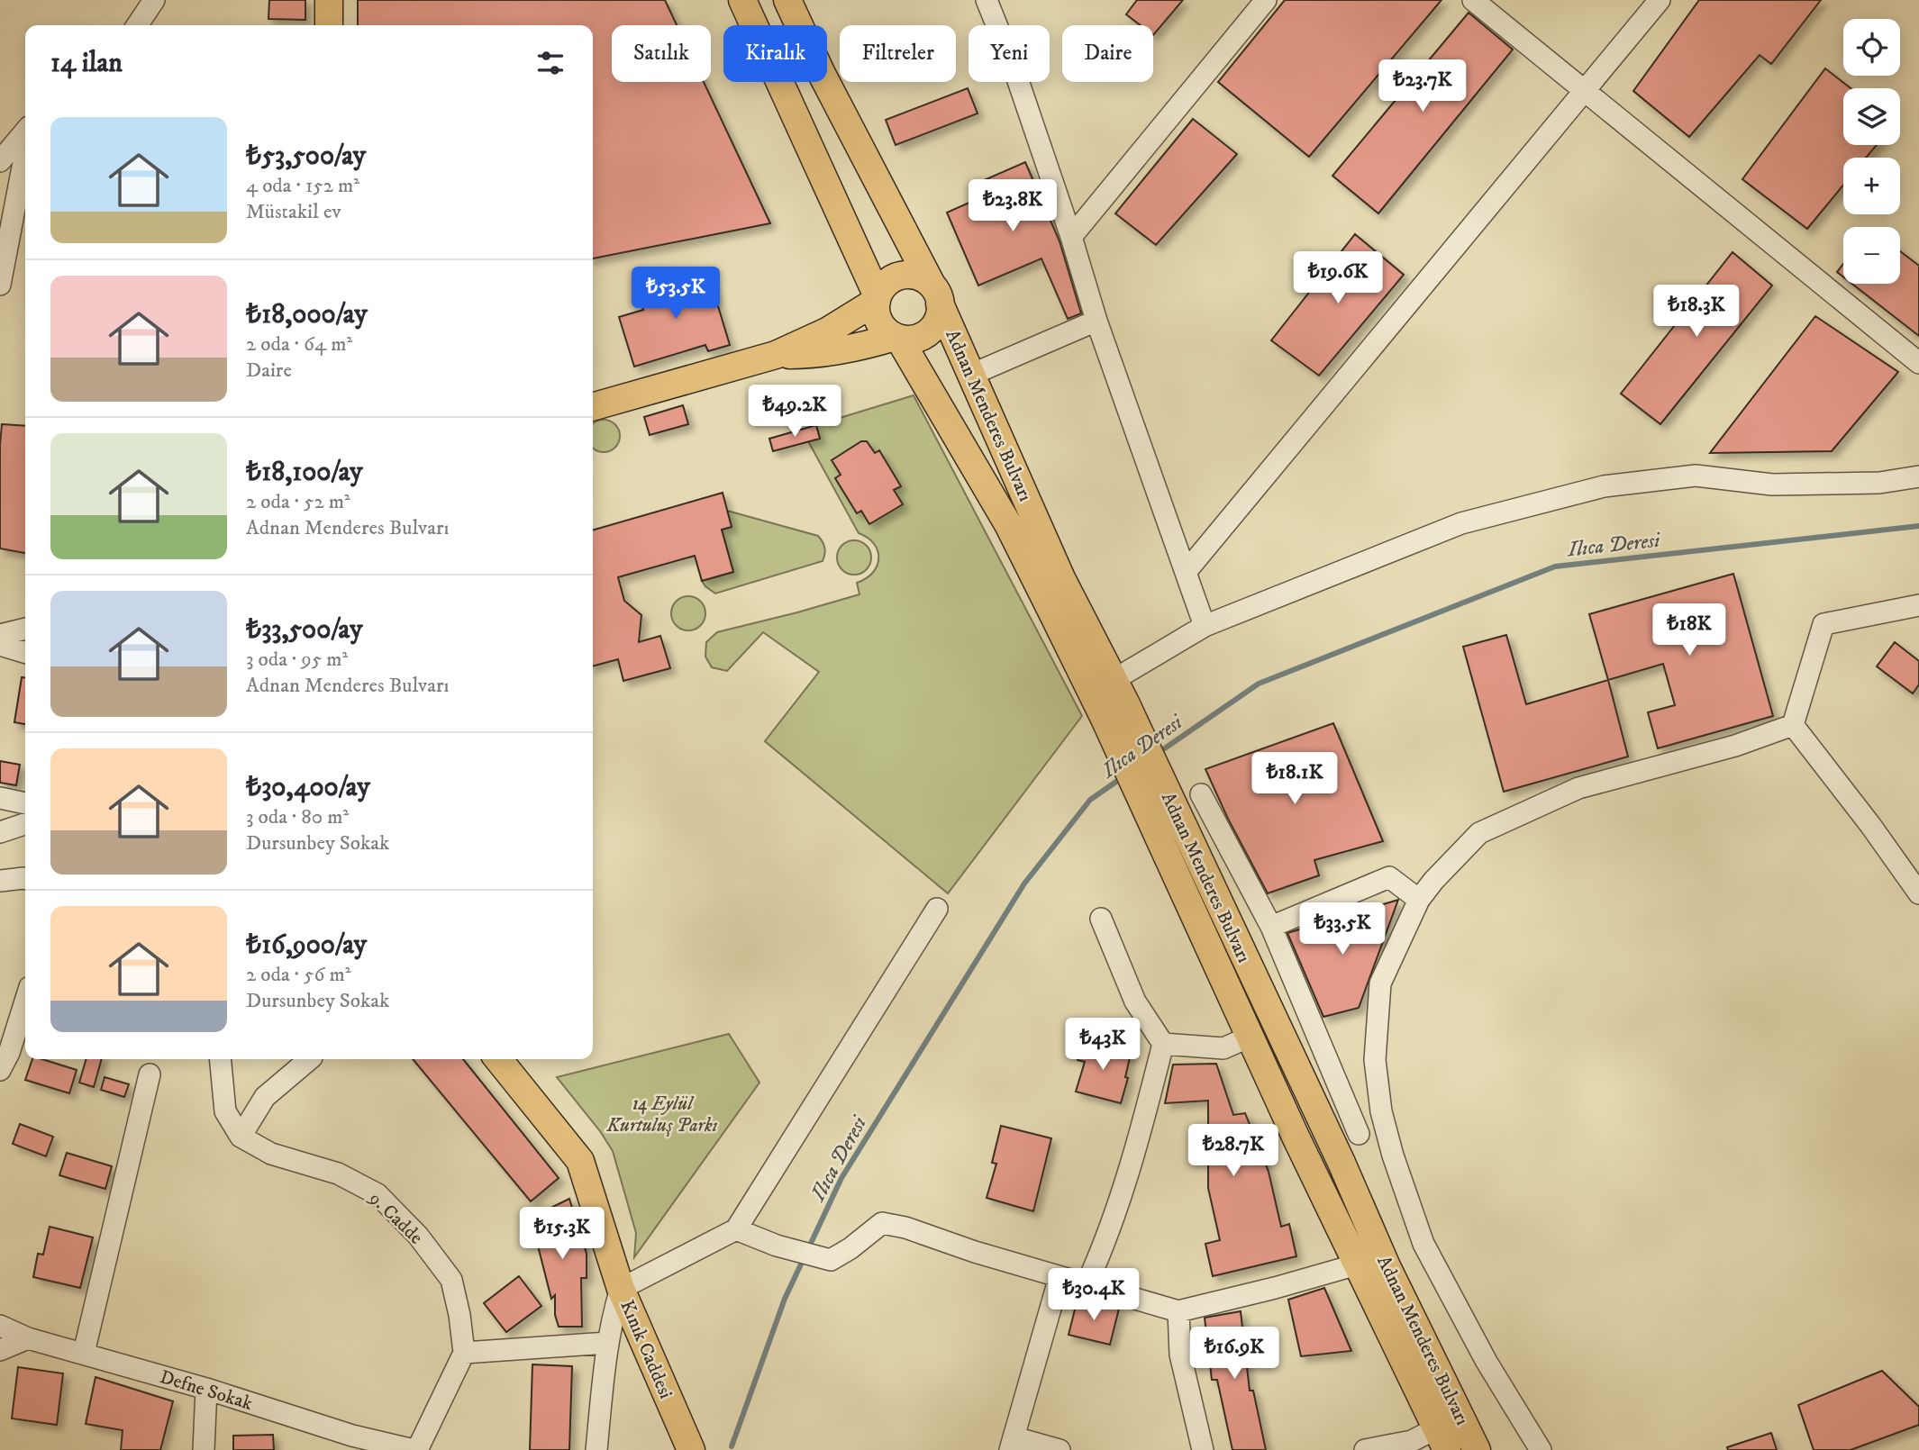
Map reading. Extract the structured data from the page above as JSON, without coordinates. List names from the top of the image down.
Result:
{
  "streets": {
    "main road": ["Adnan Menderes Bulvarı", "Kınık Caddesi"],
    "street": ["9. Cadde", "Defne Sokak"]
  },
  "water": ["Ilıca Deresi"],
  "parks": ["14 Eylül Kurtuluş Parkı"],
  "page": {
    "map_buttons": ["+", "−"],
    "chip": [
      "Satılık",
      "Kiralık",
      "Filtreler",
      "Yeni",
      "Daire"
    ],
    "heading": "14 ilan",
    "price": [
      "₺23.7K",
      "₺23.8K",
      "₺19.6K",
      "₺53.5K",
      "₺18.3K",
      "₺49.2K",
      "₺18K",
      "₺18.1K",
      "₺33.5K",
      "₺43K",
      "₺28.7K",
      "₺15.3K",
      "₺30.4K",
      "₺16.9K"
    ],
    "list": [
      {
        "name": "₺53,500/ay",
        "note": "4 oda · 152 m² · Müstakil ev"
      },
      {
        "name": "₺18,000/ay",
        "note": "2 oda · 64 m² · Daire"
      },
      {
        "name": "₺18,100/ay",
        "note": "2 oda · 52 m² · Adnan Menderes Bulvarı"
      },
      {
        "name": "₺33,500/ay",
        "note": "3 oda · 95 m² · Adnan Menderes Bulvarı"
      },
      {
        "name": "₺30,400/ay",
        "note": "3 oda · 80 m² · Dursunbey Sokak"
      },
      {
        "name": "₺16,900/ay",
        "note": "2 oda · 56 m² · Dursunbey Sokak"
      }
    ]
  }
}
